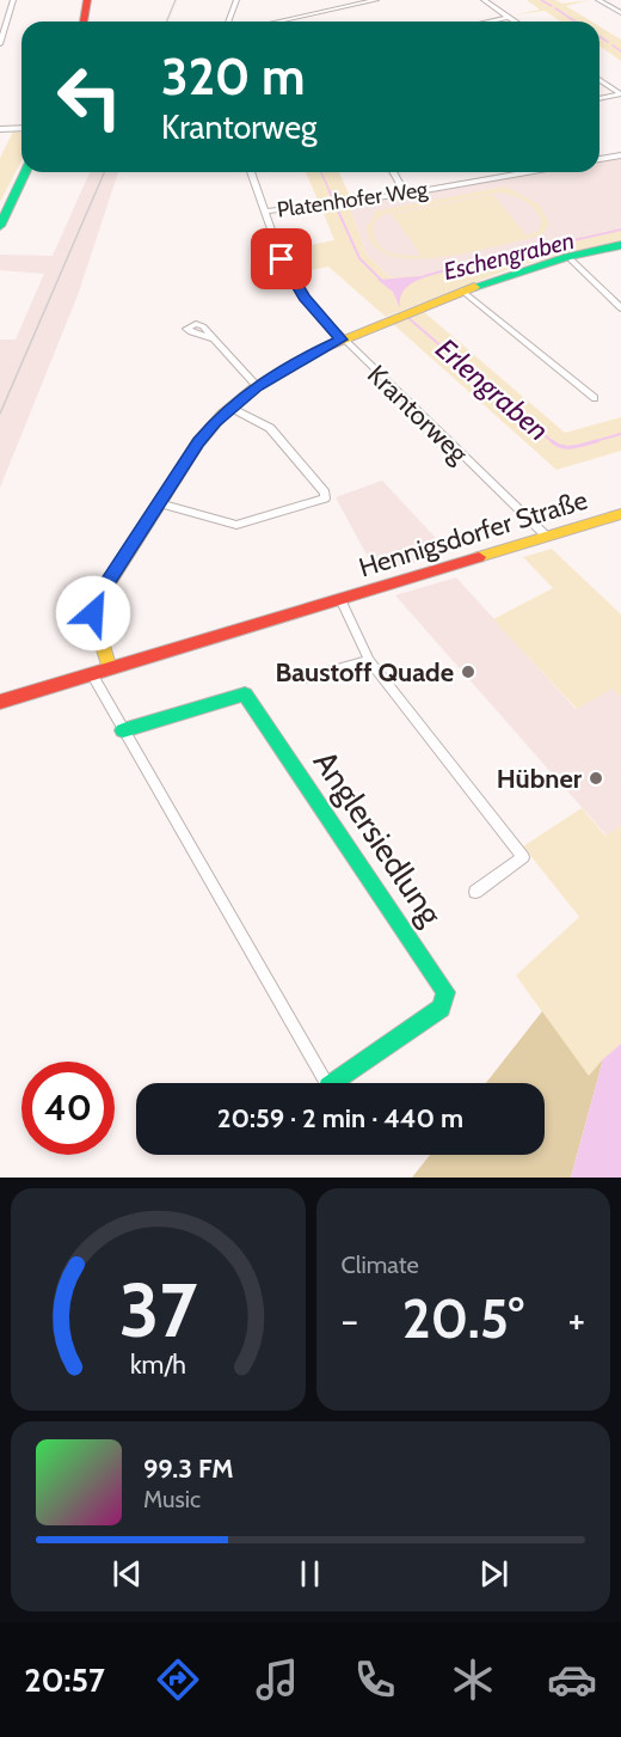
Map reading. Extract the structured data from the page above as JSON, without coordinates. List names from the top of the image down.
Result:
{
  "streets": {
    "street": [
      "Platenhofer Weg",
      "Krantorweg",
      "Hennigsdorfer Straße",
      "Anglersiedlung"
    ]
  },
  "crossings": [
    ["Platenhofer Weg", "Krantorweg"],
    ["Krantorweg", "Hennigsdorfer Straße"],
    ["Hennigsdorfer Straße", "Anglersiedlung"]
  ],
  "water": ["Eschengraben", "Erlengraben"],
  "places": ["Baustoff Quade", "Hübner"],
  "page": {
    "turn": ["320 m", "Krantorweg"],
    "limit": "40",
    "trip": "20:59 · 2 min · 440 m",
    "tile": "Climate",
    "heat": ["−", "20.5°", "+"],
    "song": ["99.3 FM", "Music"],
    "tabs": "20:57",
    "gauge": ["37", "km/h"]
  }
}
